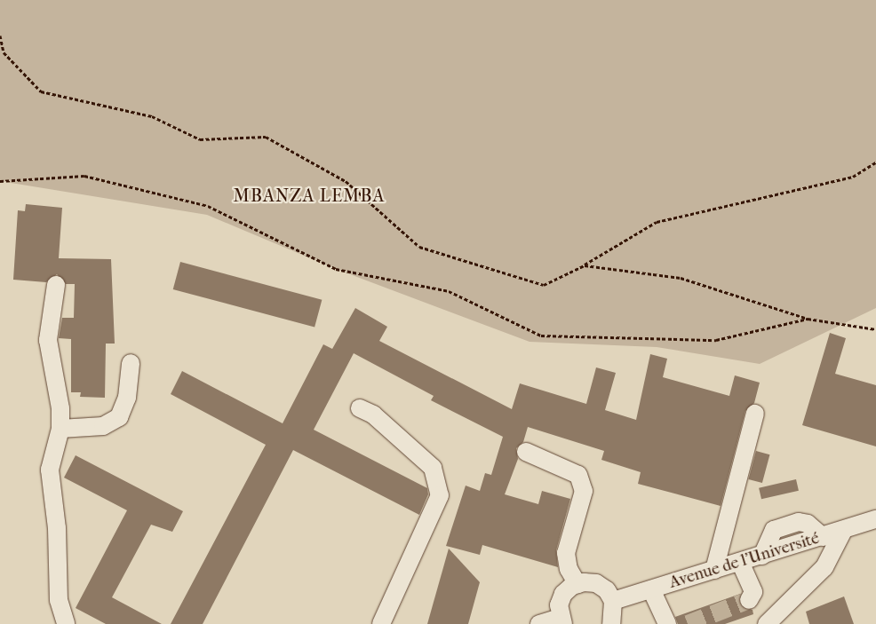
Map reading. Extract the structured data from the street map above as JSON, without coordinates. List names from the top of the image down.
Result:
{
  "streets": {
    "street": ["Avenue de l'Université"]
  },
  "districts": ["MBANZA LEMBA"]
}
